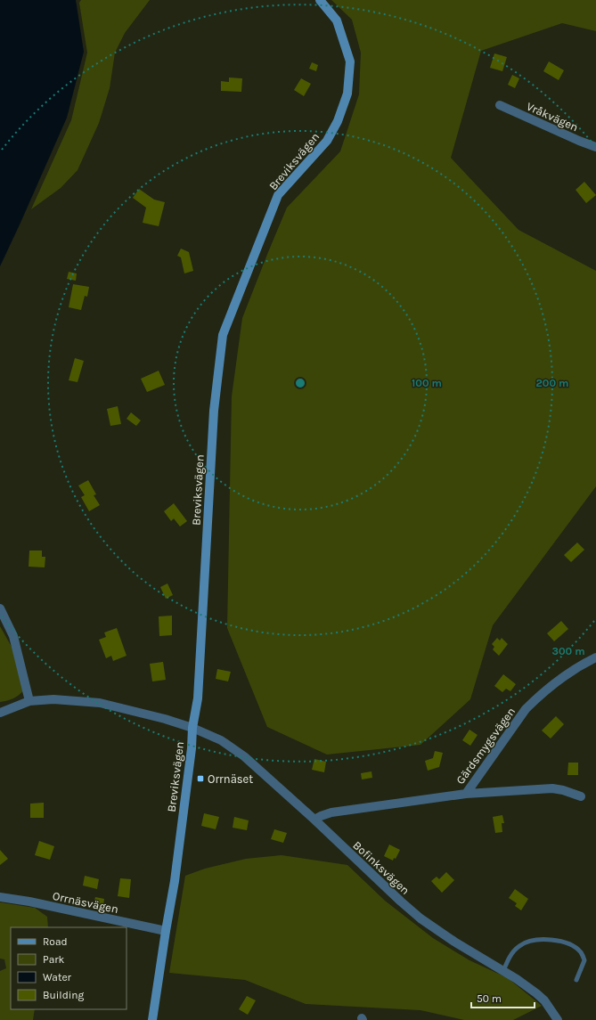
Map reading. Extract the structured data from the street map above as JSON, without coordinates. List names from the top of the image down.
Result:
{
  "streets": {
    "main road": ["Breviksvägen"],
    "street": [
      "Vråkvägen",
      "Gärdsmygsvägen",
      "Bofinksvägen",
      "Orrnäsvägen"
    ]
  },
  "crossings": [
    ["Breviksvägen", "Bofinksvägen"],
    ["Breviksvägen", "Orrnäsvägen"],
    ["Gärdsmygsvägen", "Bofinksvägen"]
  ],
  "places": {
    "transit": ["Orrnäset"]
  },
  "legend": [
    "Road",
    "Park",
    "Water",
    "Building"
  ],
  "scale_bar": "50 m",
  "rings": ["100 m", "200 m", "300 m"]
}
